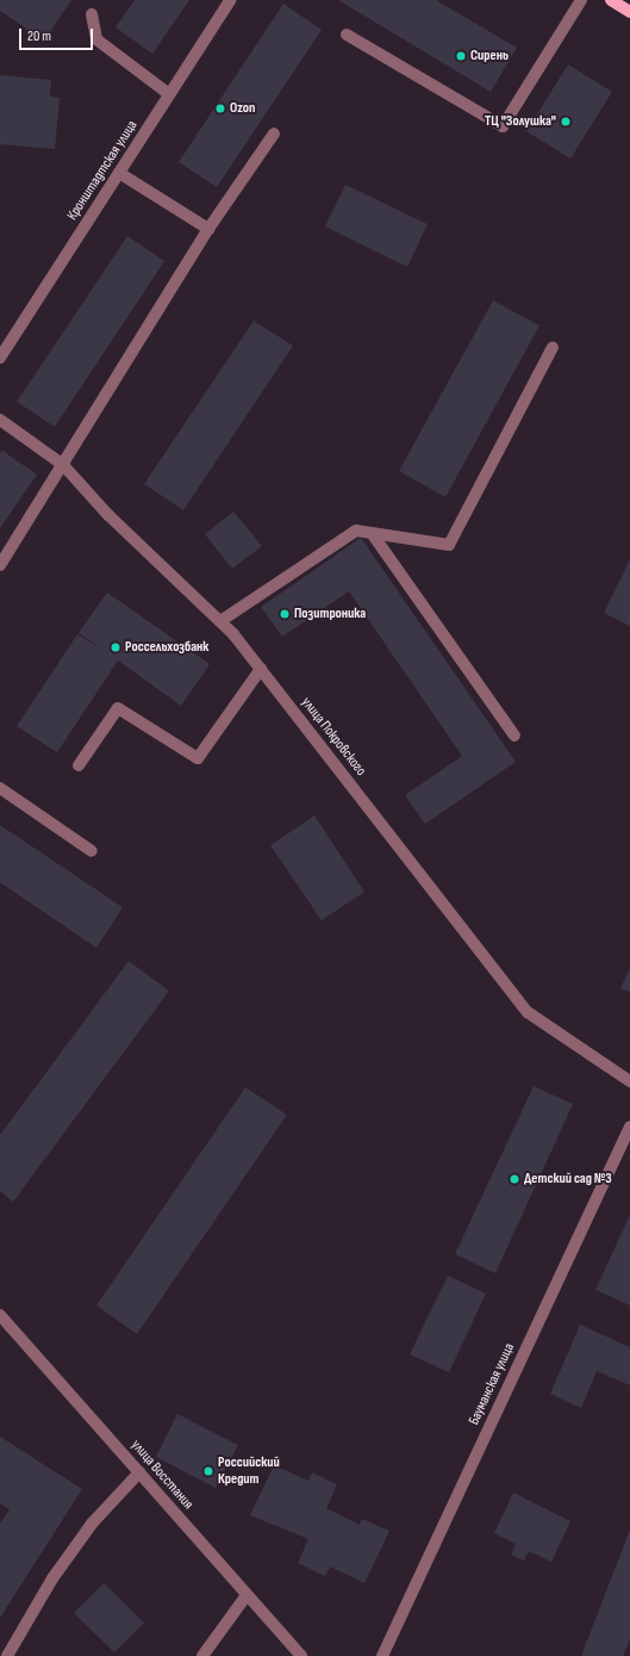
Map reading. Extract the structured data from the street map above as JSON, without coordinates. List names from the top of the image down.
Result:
{
  "streets": {
    "street": [
      "Кронштадтская улица",
      "улица Покровского",
      "Бауманская улица",
      "улица Восстания"
    ]
  },
  "places": [
    "Сирень",
    "Ozon",
    "ТЦ \"Золушка\"",
    "Позитроника",
    "Россельхозбанк",
    "Детский сад №3",
    "Российский Кредит"
  ],
  "scale_bar": "20 m"
}
